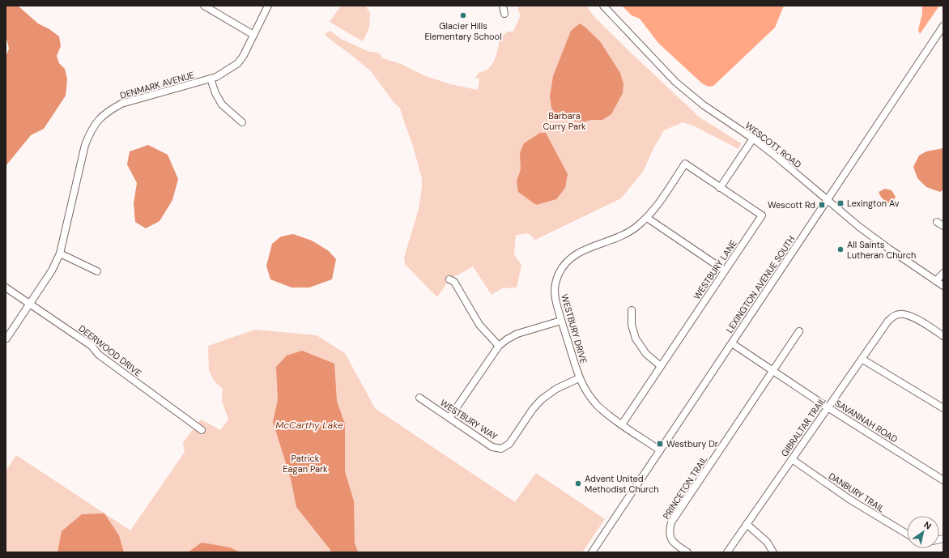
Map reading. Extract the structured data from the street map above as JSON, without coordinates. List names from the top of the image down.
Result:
{
  "streets": {
    "street": [
      "DENMARK AVENUE",
      "WESCOTT ROAD",
      "WESTBURY LANE",
      "LEXINGTON AVENUE SOUTH",
      "WESTBURY DRIVE",
      "DEERWOOD DRIVE",
      "WESTBURY WAY",
      "SAVANNAH ROAD",
      "GIBRALTAR TRAIL",
      "PRINCETON TRAIL",
      "DANBURY TRAIL"
    ]
  },
  "crossings": [
    ["DENMARK AVENUE", "DEERWOOD DRIVE"],
    ["WESCOTT ROAD", "LEXINGTON AVENUE SOUTH"],
    ["WESTBURY LANE", "WESTBURY DRIVE"],
    ["LEXINGTON AVENUE SOUTH", "WESTBURY DRIVE"],
    ["LEXINGTON AVENUE SOUTH", "SAVANNAH ROAD"],
    ["WESTBURY DRIVE", "WESTBURY WAY"],
    ["SAVANNAH ROAD", "GIBRALTAR TRAIL"],
    ["SAVANNAH ROAD", "PRINCETON TRAIL"],
    ["GIBRALTAR TRAIL", "DANBURY TRAIL"]
  ],
  "water": ["McCarthy Lake"],
  "parks": ["Barbara Curry Park", "Patrick Eagan Park"],
  "places": {
    "other": ["Glacier Hills Elementary School", "All Saints Lutheran Church", "Advent United Methodist Church"],
    "transit": ["Lexington Av", "Wescott Rd", "Westbury Dr"]
  },
  "north": "top right"
}
